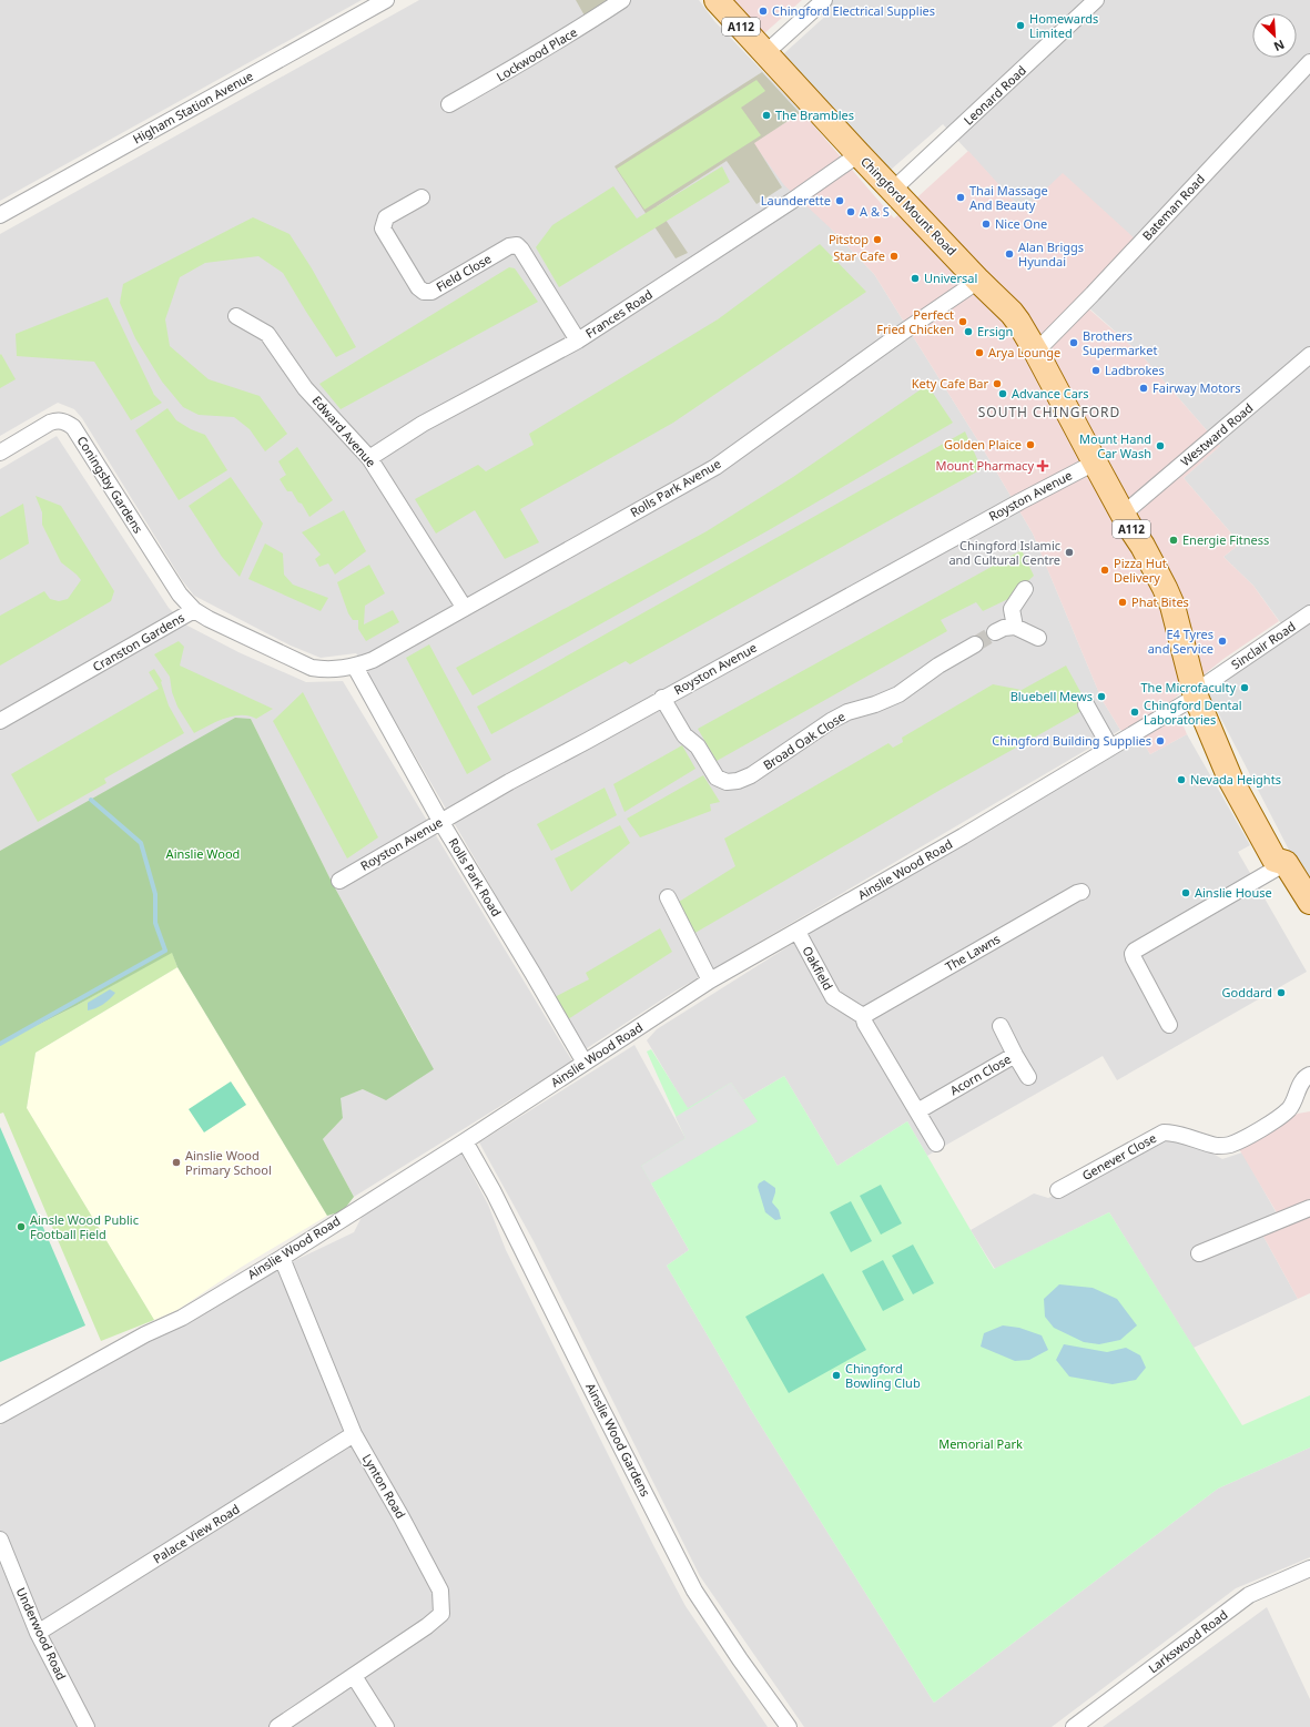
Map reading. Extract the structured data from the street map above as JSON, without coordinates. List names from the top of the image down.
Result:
{
  "streets": {
    "main road": ["A112", "Chingford Mount Road"],
    "street": [
      "Lockwood Place",
      "Leonard Road",
      "Higham Station Avenue",
      "Bateman Road",
      "Field Close",
      "Frances Road",
      "Edward Avenue",
      "Westward Road",
      "Coningsby Gardens",
      "Rolls Park Avenue",
      "Royston Avenue",
      "Cranston Gardens",
      "Sinclair Road",
      "Broad Oak Close",
      "Ainslie Wood Road",
      "Rolls Park Road",
      "The Lawns",
      "Oakfield",
      "Acorn Close",
      "Genever Close",
      "Ainslie Wood Gardens",
      "Lynton Road",
      "Palace View Road",
      "Underwood Road",
      "Larkswood Road"
    ]
  },
  "crossings": [
    ["Leonard Road", "Chingford Mount Road"],
    ["Chingford Mount Road", "Bateman Road"],
    ["Chingford Mount Road", "Frances Road"],
    ["Chingford Mount Road", "Westward Road"],
    ["Chingford Mount Road", "Rolls Park Avenue"],
    ["Chingford Mount Road", "Royston Avenue"],
    ["Chingford Mount Road", "Sinclair Road"],
    ["Chingford Mount Road", "Ainslie Wood Road"],
    ["Field Close", "Frances Road"],
    ["Frances Road", "Edward Avenue"],
    ["Edward Avenue", "Rolls Park Avenue"],
    ["Coningsby Gardens", "Cranston Gardens"],
    ["Rolls Park Avenue", "Cranston Gardens"],
    ["Rolls Park Avenue", "Rolls Park Road"],
    ["Royston Avenue", "Broad Oak Close"],
    ["Royston Avenue", "Rolls Park Road"],
    ["Cranston Gardens", "Rolls Park Road"],
    ["Sinclair Road", "Ainslie Wood Road"],
    ["Ainslie Wood Road", "Rolls Park Road"],
    ["Ainslie Wood Road", "Oakfield"],
    ["Ainslie Wood Road", "Ainslie Wood Gardens"],
    ["Ainslie Wood Road", "Lynton Road"],
    ["The Lawns", "Oakfield"],
    ["Lynton Road", "Palace View Road"],
    ["Palace View Road", "Underwood Road"]
  ],
  "districts": ["SOUTH CHINGFORD"],
  "parks": ["Ainslie Wood", "Memorial Park"],
  "places": {
    "other": [
      "Chingford Electrical Supplies",
      "Homewards Limited",
      "The Brambles",
      "Thai Massage And Beauty",
      "Launderette",
      "A & S",
      "Nice One",
      "Pitstop",
      "Alan Briggs Hyundai",
      "Star Cafe",
      "Universal",
      "Perfect Fried Chicken",
      "Ersign",
      "Brothers Supermarket",
      "Arya Lounge",
      "Ladbrokes",
      "Kety Cafe Bar",
      "Fairway Motors",
      "Advance Cars",
      "Golden Plaice",
      "Mount Hand Car Wash",
      "Energie Fitness",
      "Chingford Islamic and Cultural Centre",
      "Pizza Hut Delivery",
      "Phat Bites",
      "E4 Tyres and Service",
      "The Microfaculty",
      "Bluebell Mews",
      "Chingford Dental Laboratories",
      "Chingford Building Supplies",
      "Nevada Heights",
      "Ainslie House",
      "Goddard",
      "Ainslie Wood Primary School",
      "Ainsle Wood Public Football Field",
      "Chingford Bowling Club"
    ],
    "health": ["Mount Pharmacy"]
  },
  "north": "bottom right"
}
